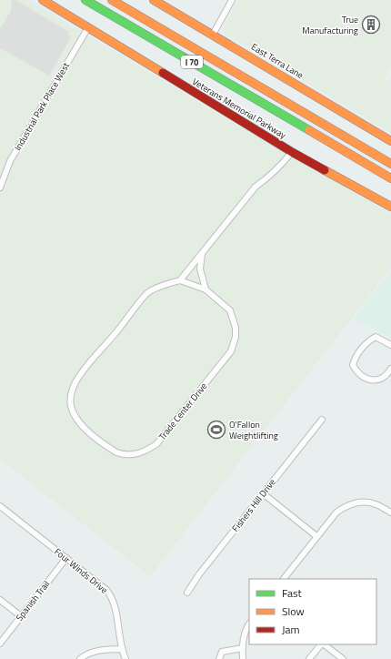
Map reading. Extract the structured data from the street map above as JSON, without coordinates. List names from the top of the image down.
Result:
{
  "streets": {
    "main road": ["East Terra Lane", "I 70", "Veterans Memorial Parkway"],
    "street": [
      "Industrial Park Place West",
      "Trade Center Drive",
      "Fishers Hill Drive",
      "Four Winds Drive",
      "Spanish Trail"
    ]
  },
  "crossings": [
    ["Industrial Park Place West", "Veterans Memorial Parkway"],
    ["Four Winds Drive", "Spanish Trail"]
  ],
  "places": {
    "building": ["True Manufacturing"],
    "sports": ["O'Fallon Weightlifting"]
  },
  "legend": ["Fast", "Slow", "Jam"]
}
